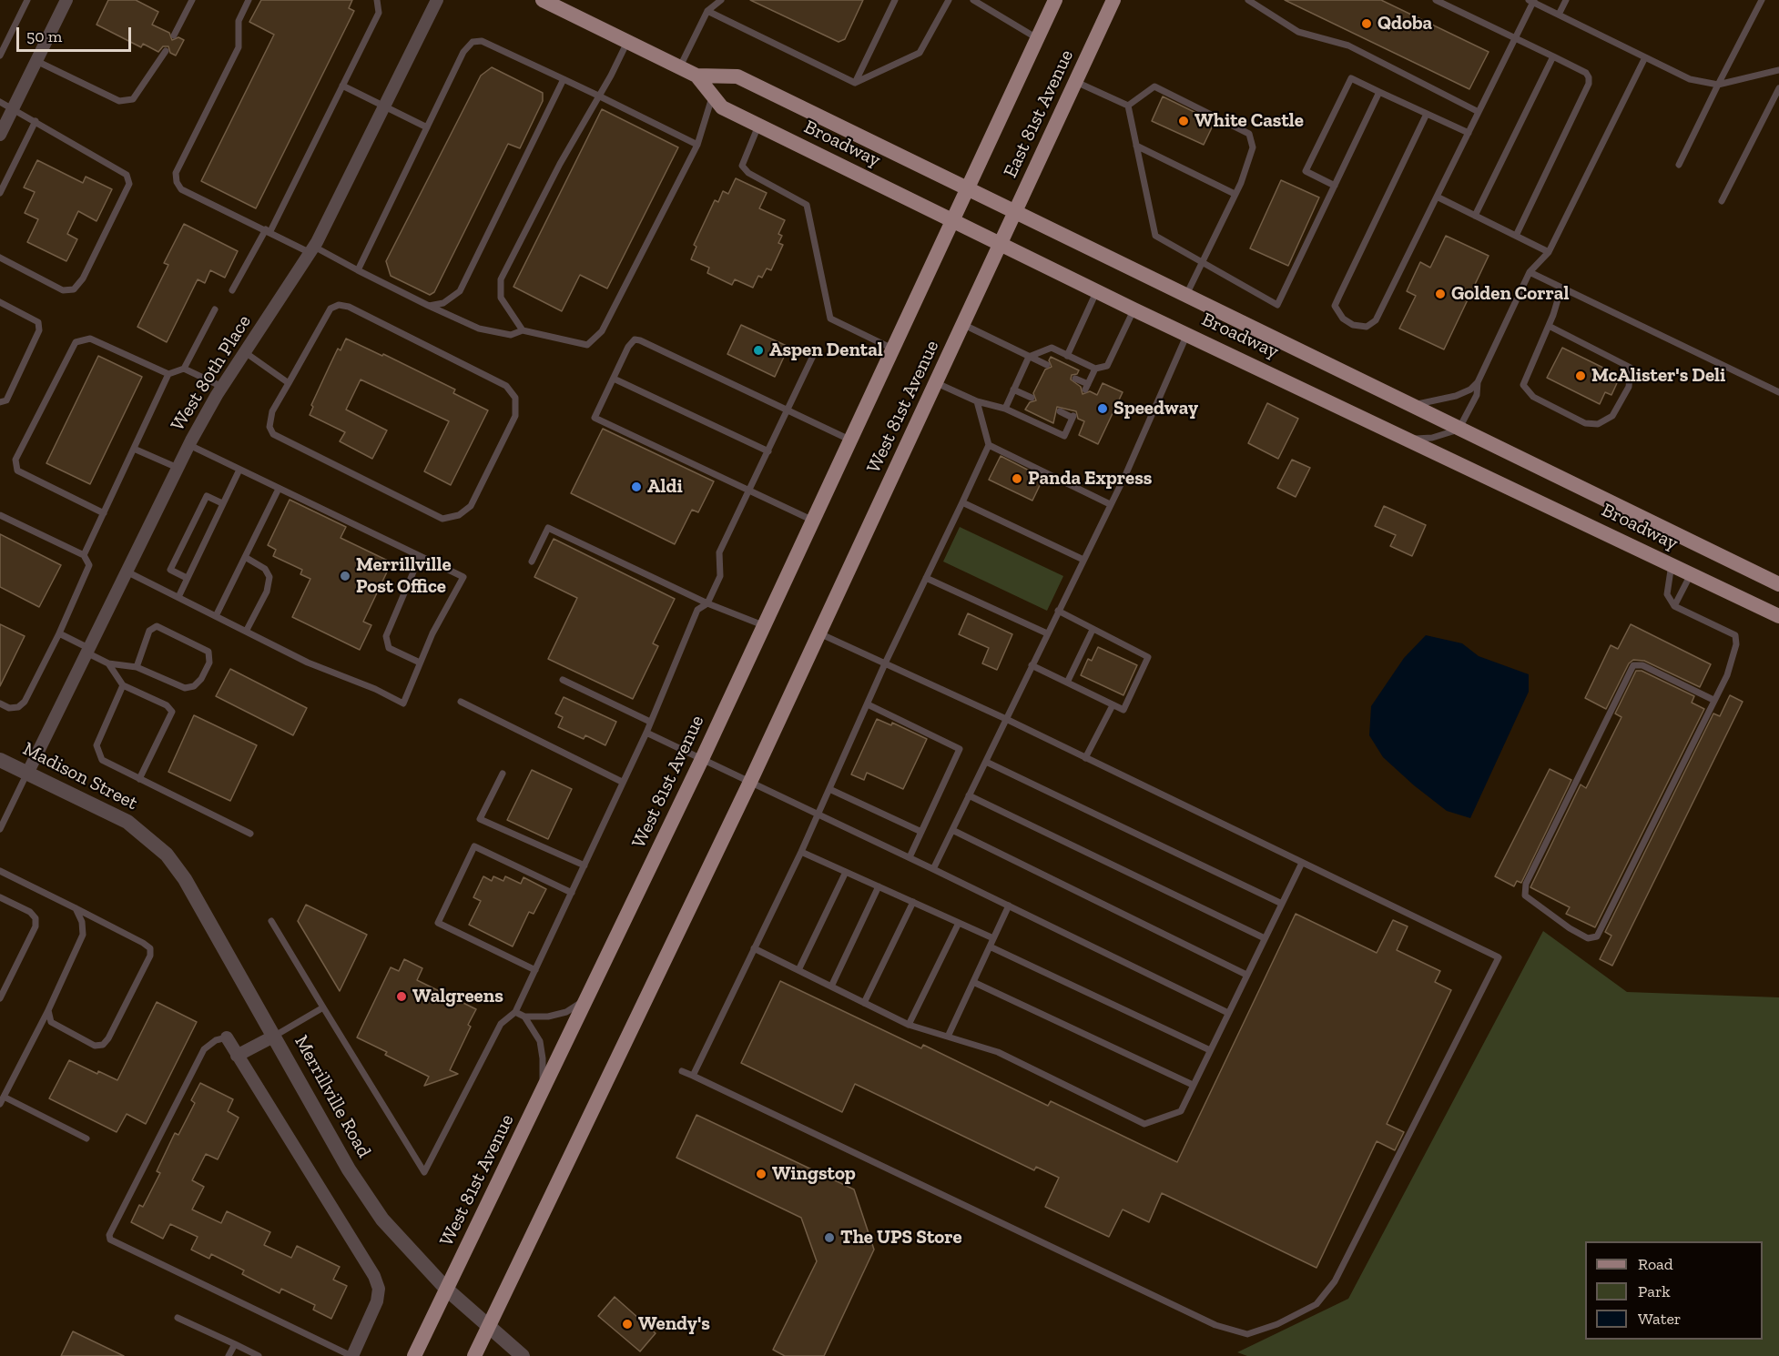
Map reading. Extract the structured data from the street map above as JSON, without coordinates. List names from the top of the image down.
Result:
{
  "streets": {
    "main road": ["East 81st Avenue", "Broadway", "West 81st Avenue"],
    "street": ["West 80th Place", "Madison Street", "Merrillville Road"]
  },
  "crossings": [
    ["East 81st Avenue", "Broadway"],
    ["East 81st Avenue", "West 81st Avenue"],
    ["Broadway", "West 81st Avenue"],
    ["West 80th Place", "Madison Street"],
    ["West 81st Avenue", "Merrillville Road"],
    ["Madison Street", "Merrillville Road"]
  ],
  "places": [
    "Qdoba",
    "White Castle",
    "Golden Corral",
    "Aspen Dental",
    "McAlister's Deli",
    "Speedway",
    "Panda Express",
    "Aldi",
    "Merrillville Post Office",
    "Walgreens",
    "Wingstop",
    "The UPS Store",
    "Wendy's"
  ],
  "legend": ["Road", "Park", "Water"],
  "scale_bar": "50 m"
}
